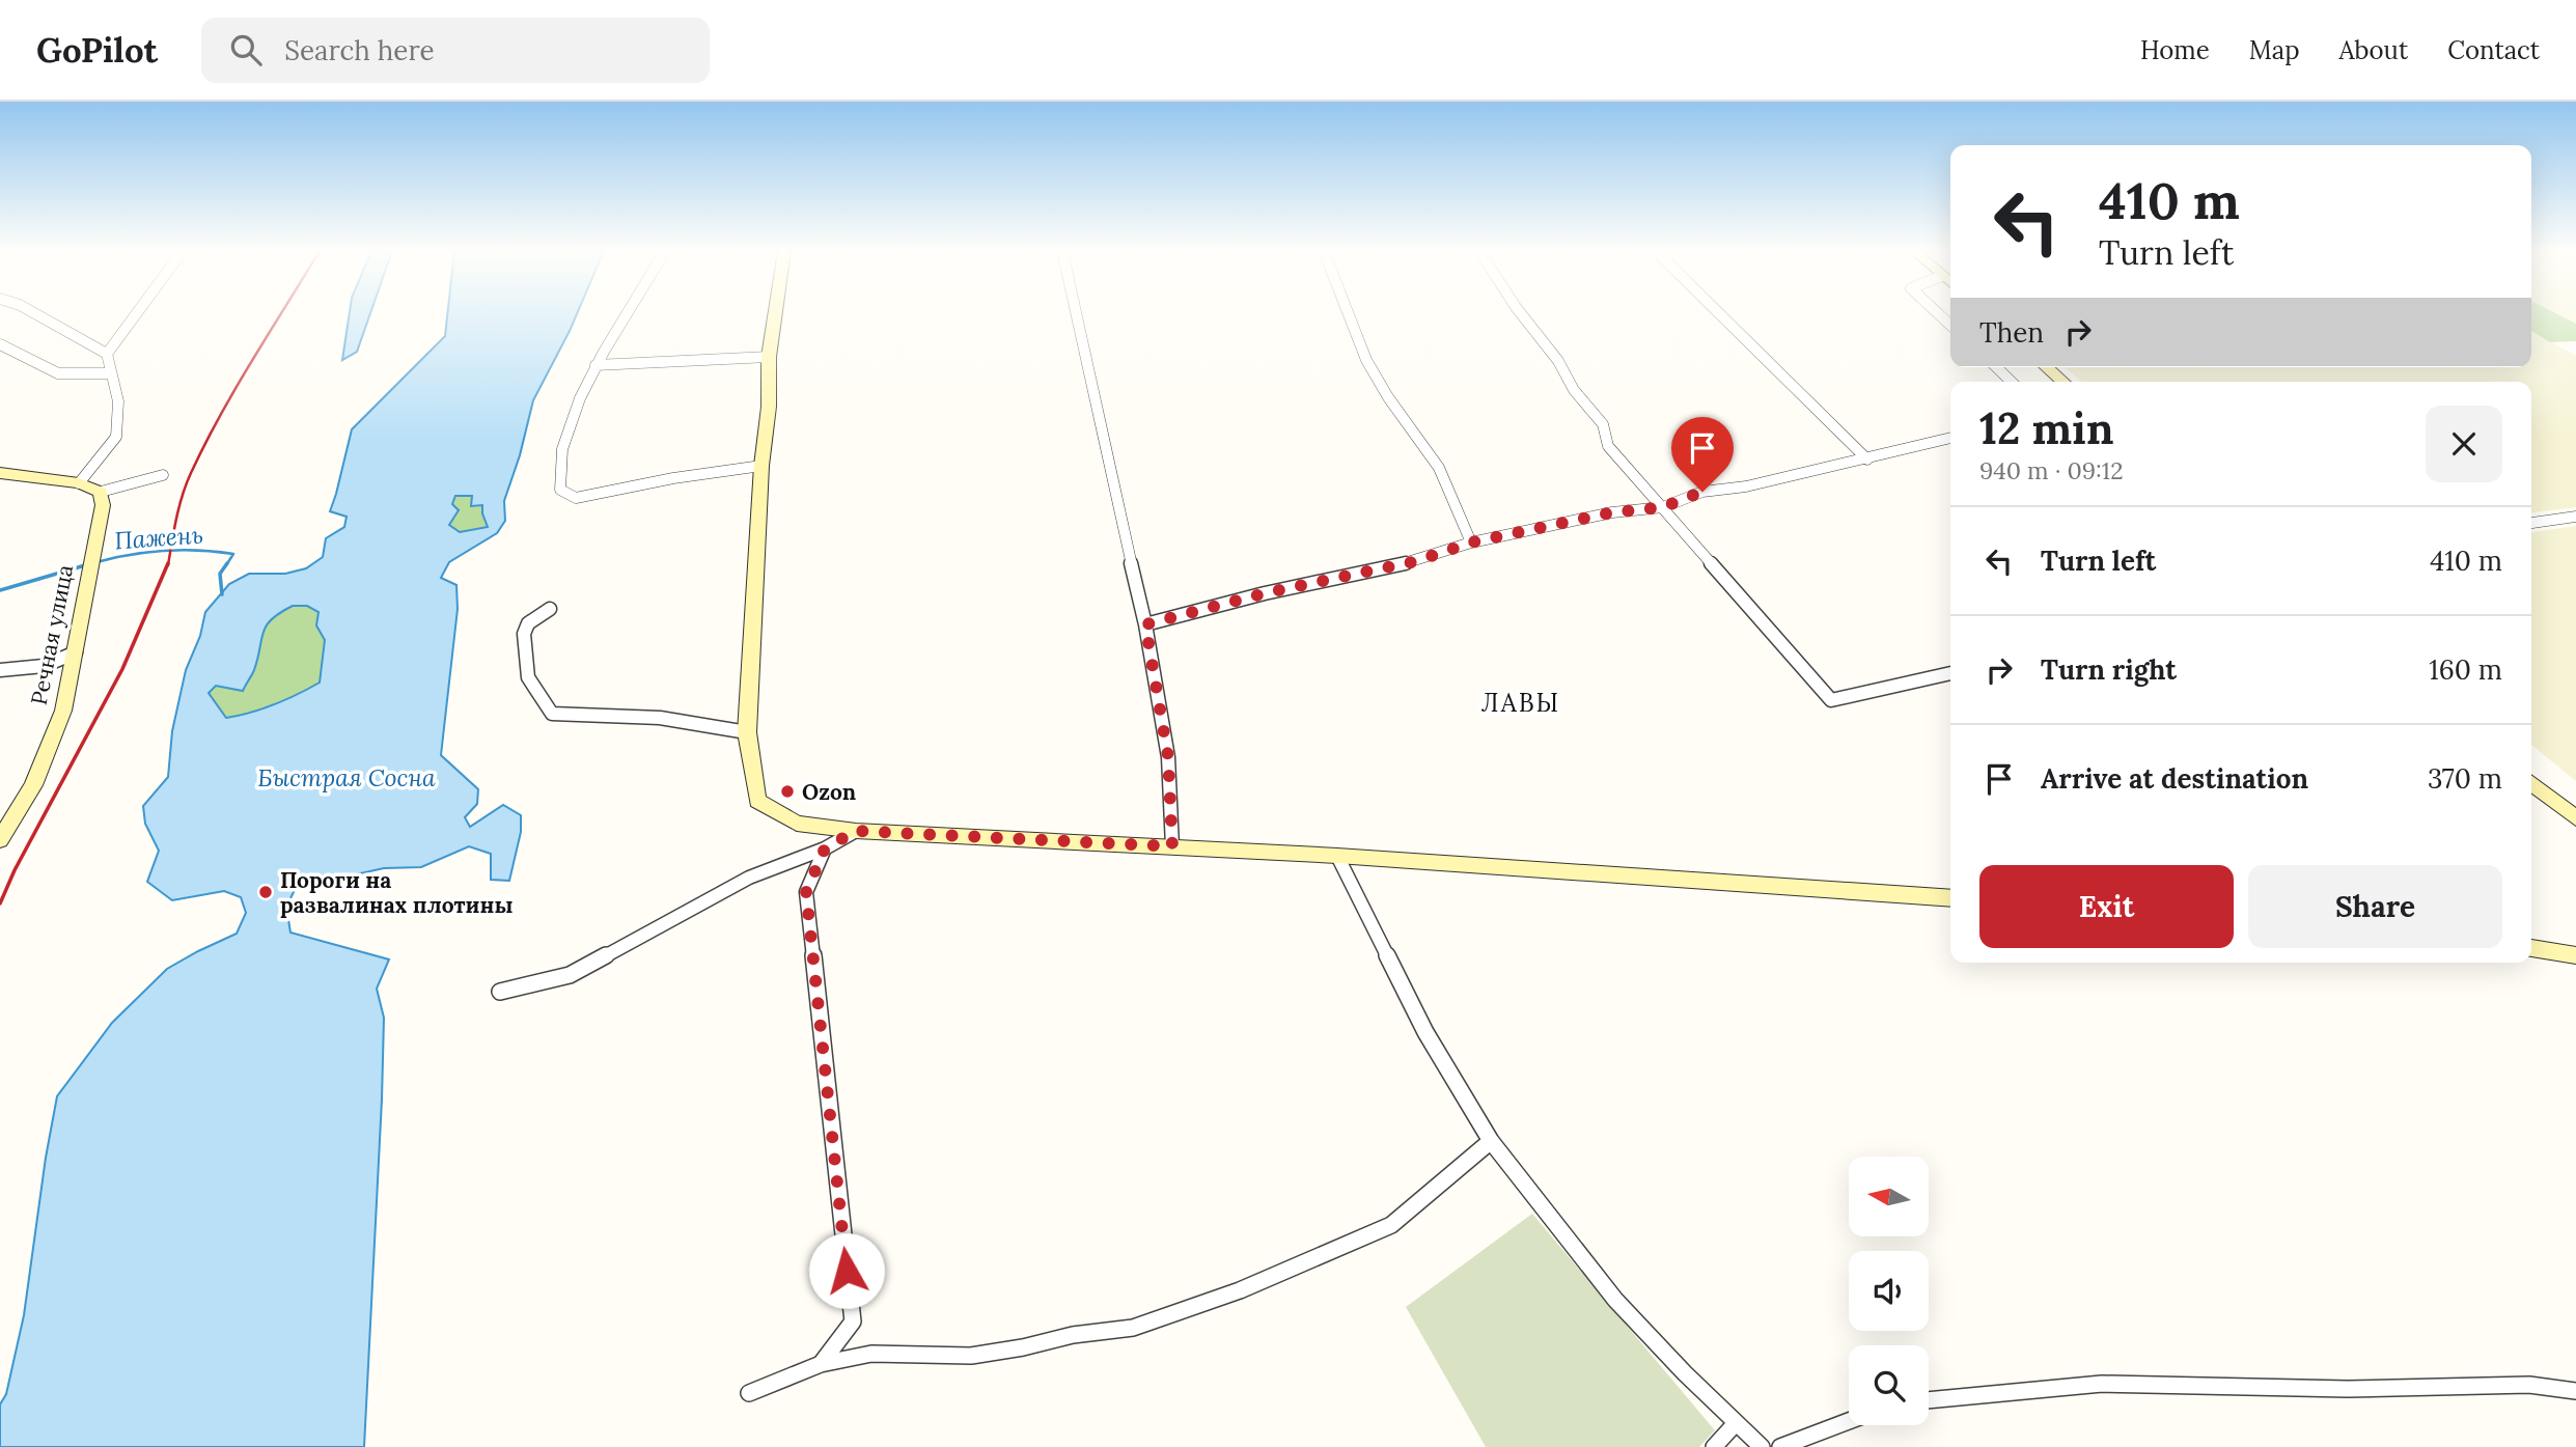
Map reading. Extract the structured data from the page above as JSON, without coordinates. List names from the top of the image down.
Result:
{
  "streets": {
    "street": ["Речная улица"]
  },
  "districts": ["ЛАВЫ"],
  "water": ["Пажень", "Быстрая Сосна"],
  "places": ["Ozon", "Пороги на развалинах плотины"],
  "north": "left",
  "page": {
    "header": "GoPilot",
    "search": "Search here",
    "nav": [
      "Home",
      "Map",
      "About",
      "Contact"
    ],
    "turn": ["410 m", "Turn left"],
    "then": "Then",
    "heading": ["12 min", "940 m · 09:12"],
    "list": [
      {
        "name": "Turn left",
        "value": "410 m"
      },
      {
        "name": "Turn right",
        "value": "160 m"
      },
      {
        "name": "Arrive at destination",
        "value": "370 m"
      }
    ],
    "buttons": ["Exit", "Share"]
  }
}
